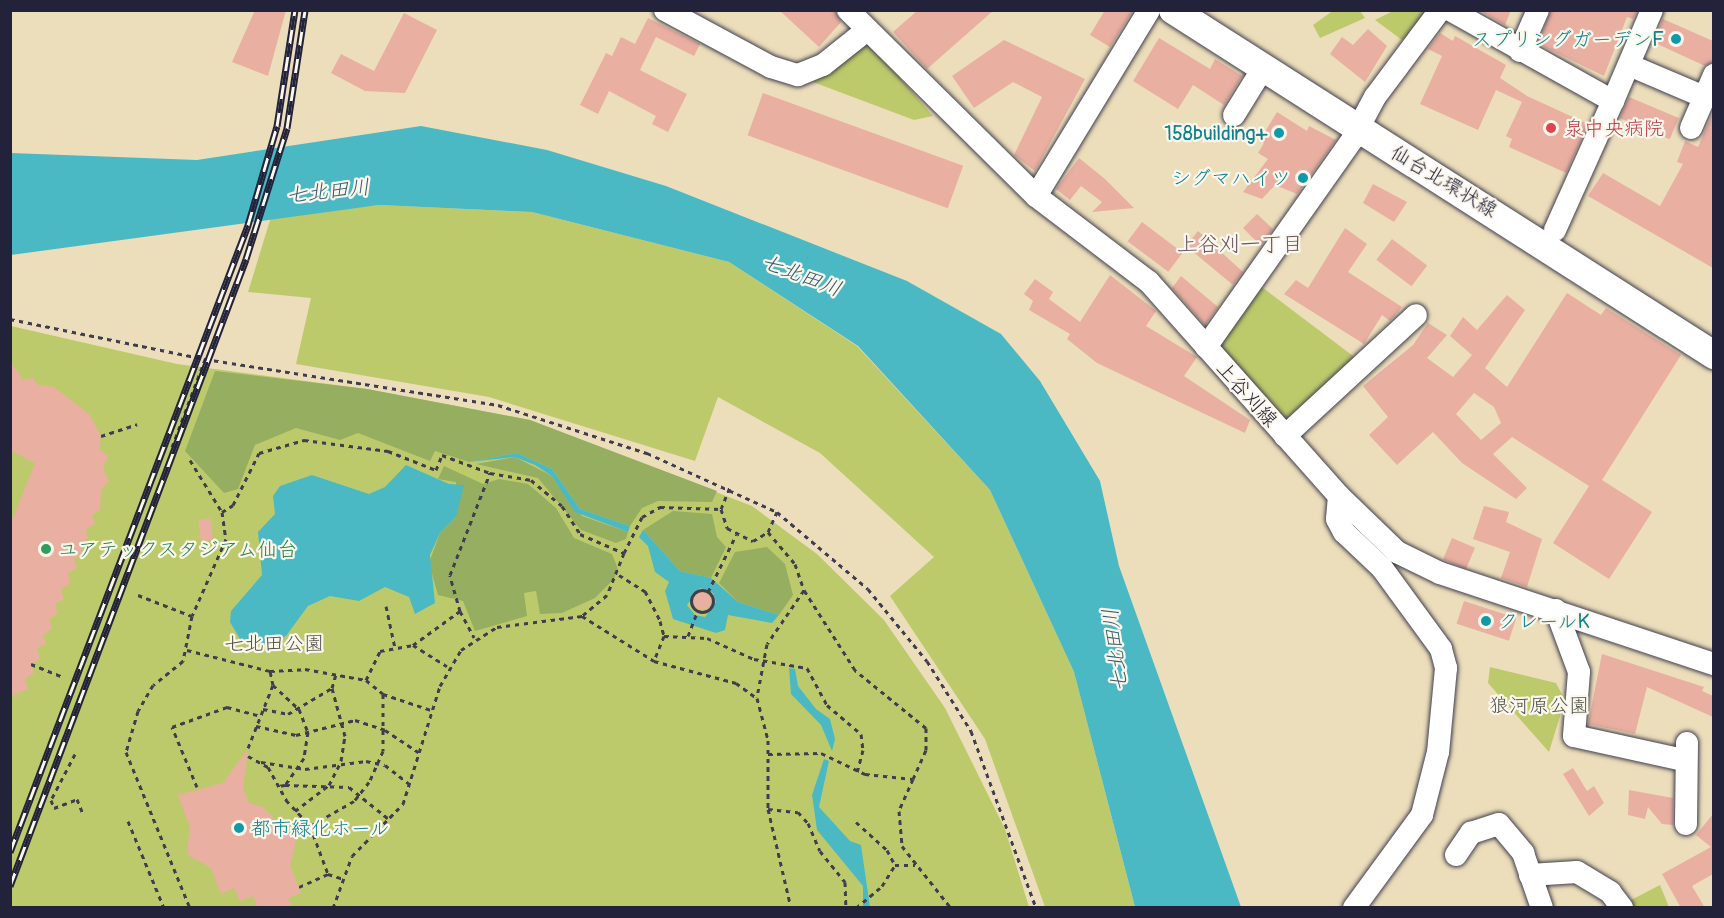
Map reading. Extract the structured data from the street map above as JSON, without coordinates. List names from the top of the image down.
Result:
{
  "streets": {
    "main road": ["仙台北環状線"],
    "street": ["上谷刈線"]
  },
  "districts": ["上谷刈一丁目"],
  "water": ["七北田川"],
  "parks": ["七北田公園", "狼河原公園"],
  "places": [
    "スプリングガーデンF",
    "泉中央病院",
    "158building+",
    "シグマハイツ",
    "ユアテックスタジアム仙台",
    "クレールK",
    "都市緑化ホール"
  ]
}
